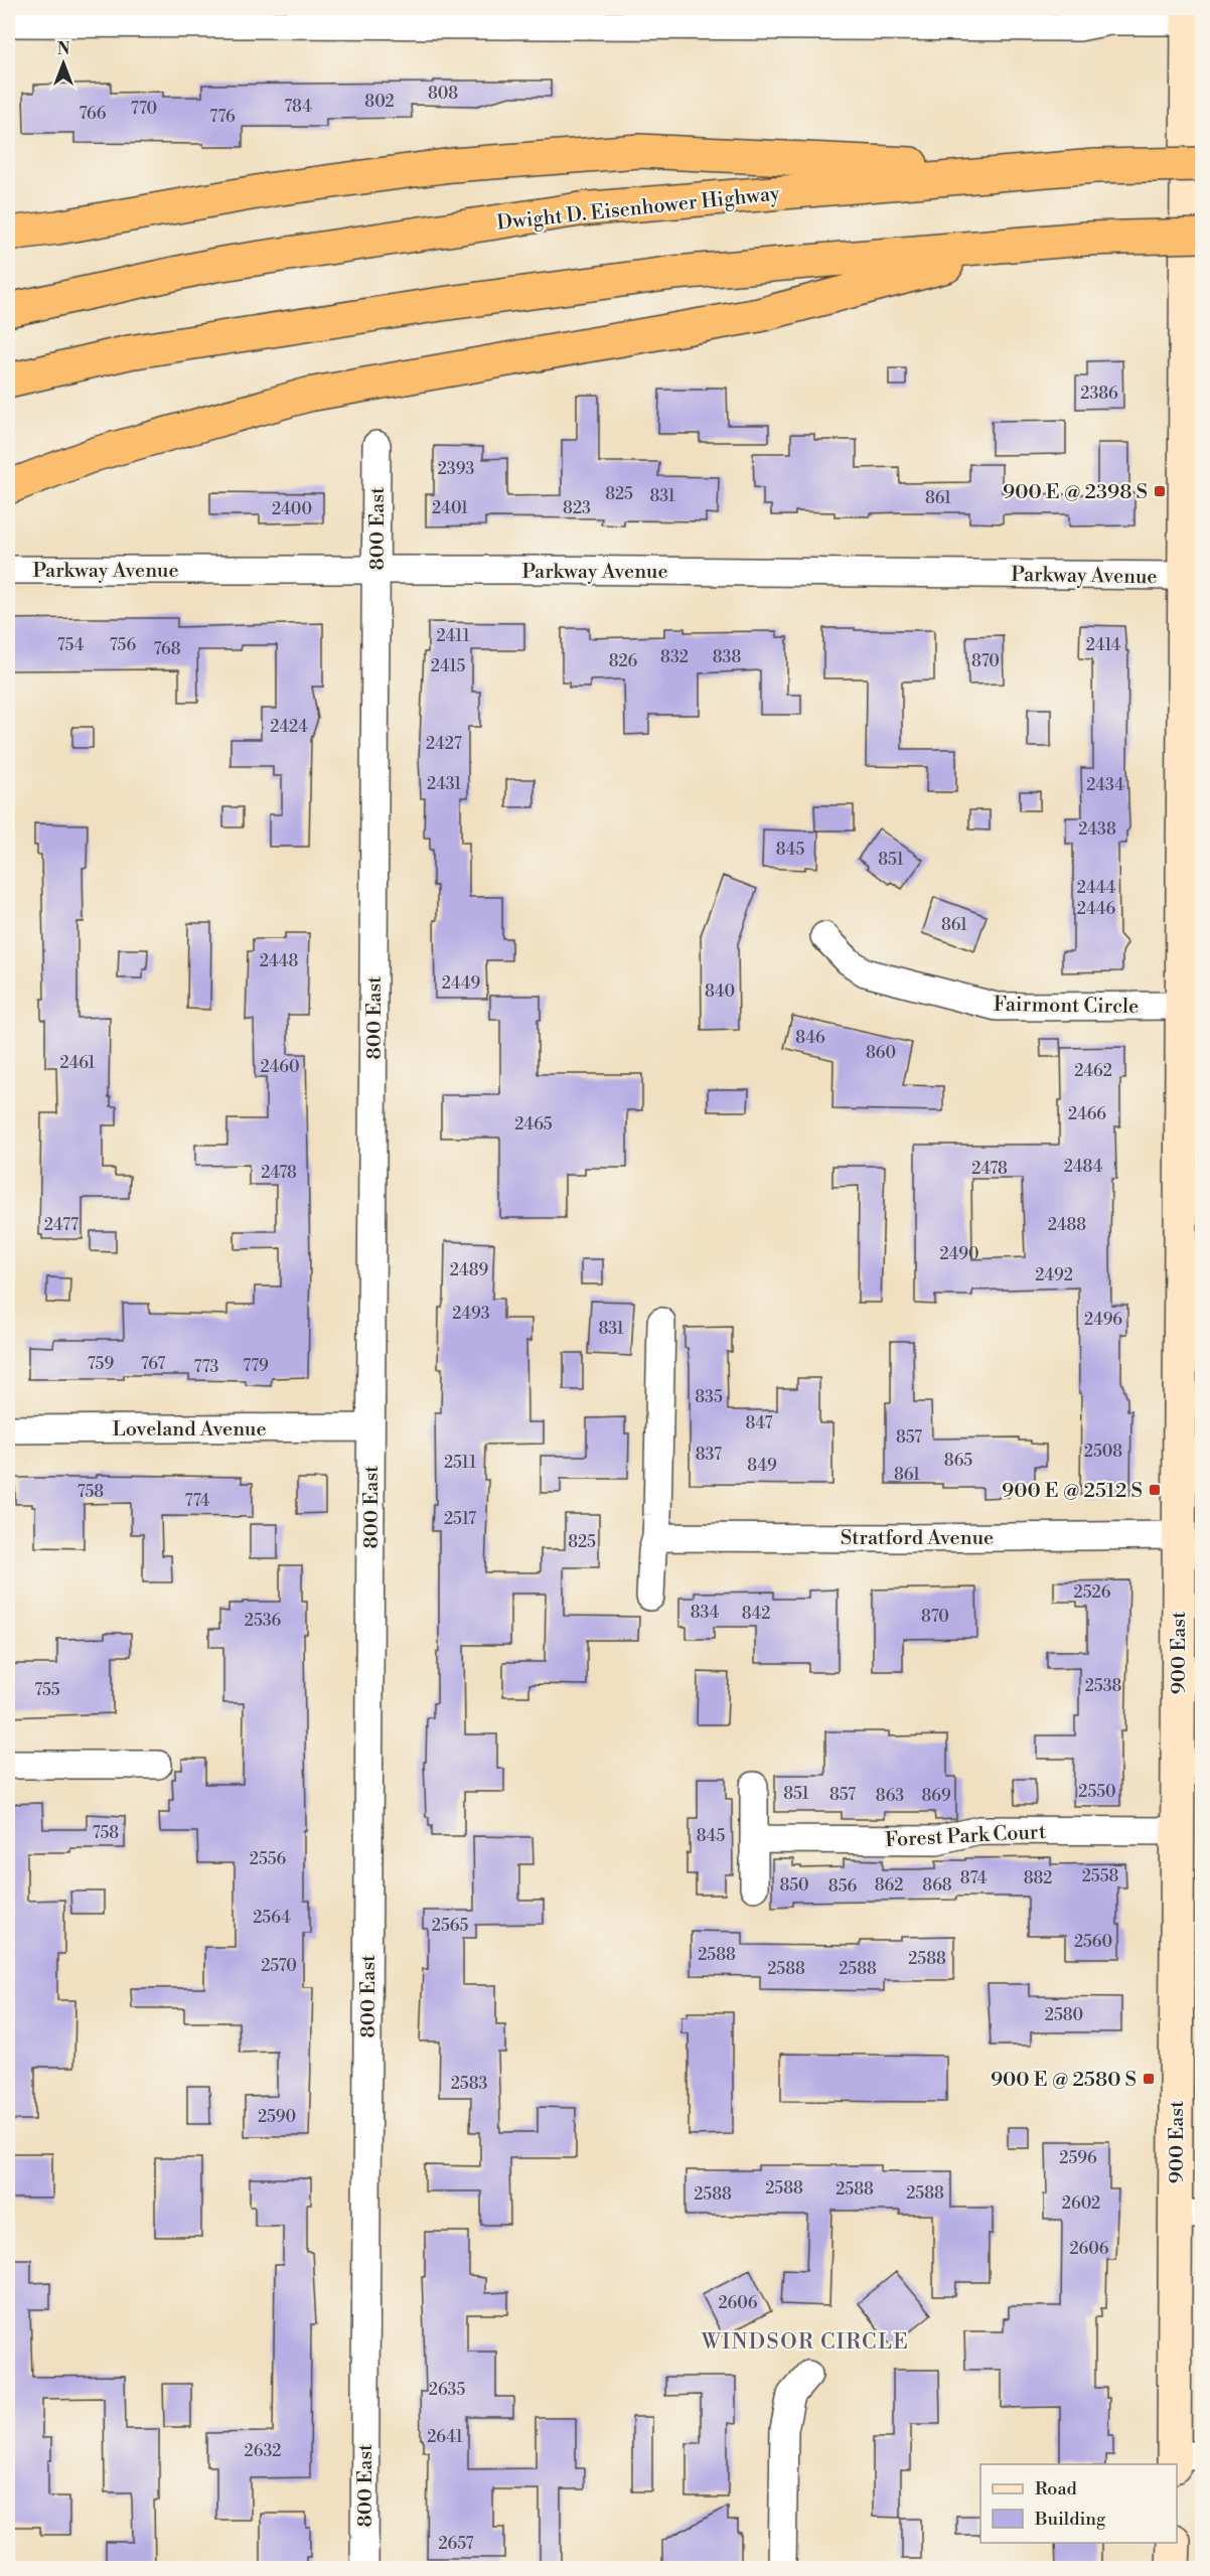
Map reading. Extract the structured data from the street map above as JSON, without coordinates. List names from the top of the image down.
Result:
{
  "streets": {
    "highway": ["Dwight D. Eisenhower Highway"],
    "street": [
      "800 East",
      "Parkway Avenue",
      "Fairmont Circle",
      "Loveland Avenue",
      "Stratford Avenue",
      "900 East",
      "Forest Park Court"
    ]
  },
  "crossings": [
    ["800 East", "Parkway Avenue"],
    ["800 East", "Loveland Avenue"],
    ["Parkway Avenue", "900 East"],
    ["Fairmont Circle", "900 East"],
    ["Stratford Avenue", "900 East"],
    ["900 East", "Forest Park Court"]
  ],
  "districts": ["WINDSOR CIRCLE"],
  "places": {
    "transit": ["900 E @ 2398 S", "900 E @ 2512 S", "900 E @ 2580 S"]
  },
  "house_numbers": [
    "808",
    "802",
    "784",
    "770",
    "766",
    "776",
    "2386",
    "2393",
    "825",
    "831",
    "861",
    "2401",
    "823",
    "2400",
    "2411",
    "754",
    "756",
    "2414",
    "768",
    "832",
    "838",
    "826",
    "870",
    "2415",
    "2424",
    "2427",
    "2431",
    "2434",
    "2438",
    "845",
    "851",
    "2444",
    "2446",
    "861",
    "2448",
    "2449",
    "840",
    "846",
    "860",
    "2461",
    "2460",
    "2462",
    "2466",
    "2465",
    "2484",
    "2478",
    "2478",
    "2477",
    "2488",
    "2490",
    "2489",
    "2492",
    "2493",
    "2496",
    "831",
    "759",
    "767",
    "779",
    "773",
    "835",
    "847",
    "857",
    "2508",
    "837",
    "865",
    "2511",
    "849",
    "861",
    "758",
    "774",
    "2517",
    "825",
    "2526",
    "834",
    "842",
    "870",
    "2536",
    "2538",
    "755",
    "2550",
    "851",
    "857",
    "863",
    "869",
    "758",
    "845",
    "2556",
    "2558",
    "874",
    "882",
    "850",
    "862",
    "868",
    "856",
    "2564",
    "2565",
    "2560",
    "2588",
    "2588",
    "2570",
    "2588",
    "2588",
    "2580",
    "2583",
    "2590",
    "2596",
    "2588",
    "2588",
    "2588",
    "2588",
    "2602",
    "2606",
    "2606",
    "2635",
    "2641",
    "2632",
    "2657"
  ],
  "legend": ["Road", "Building"],
  "north": "top"
}
